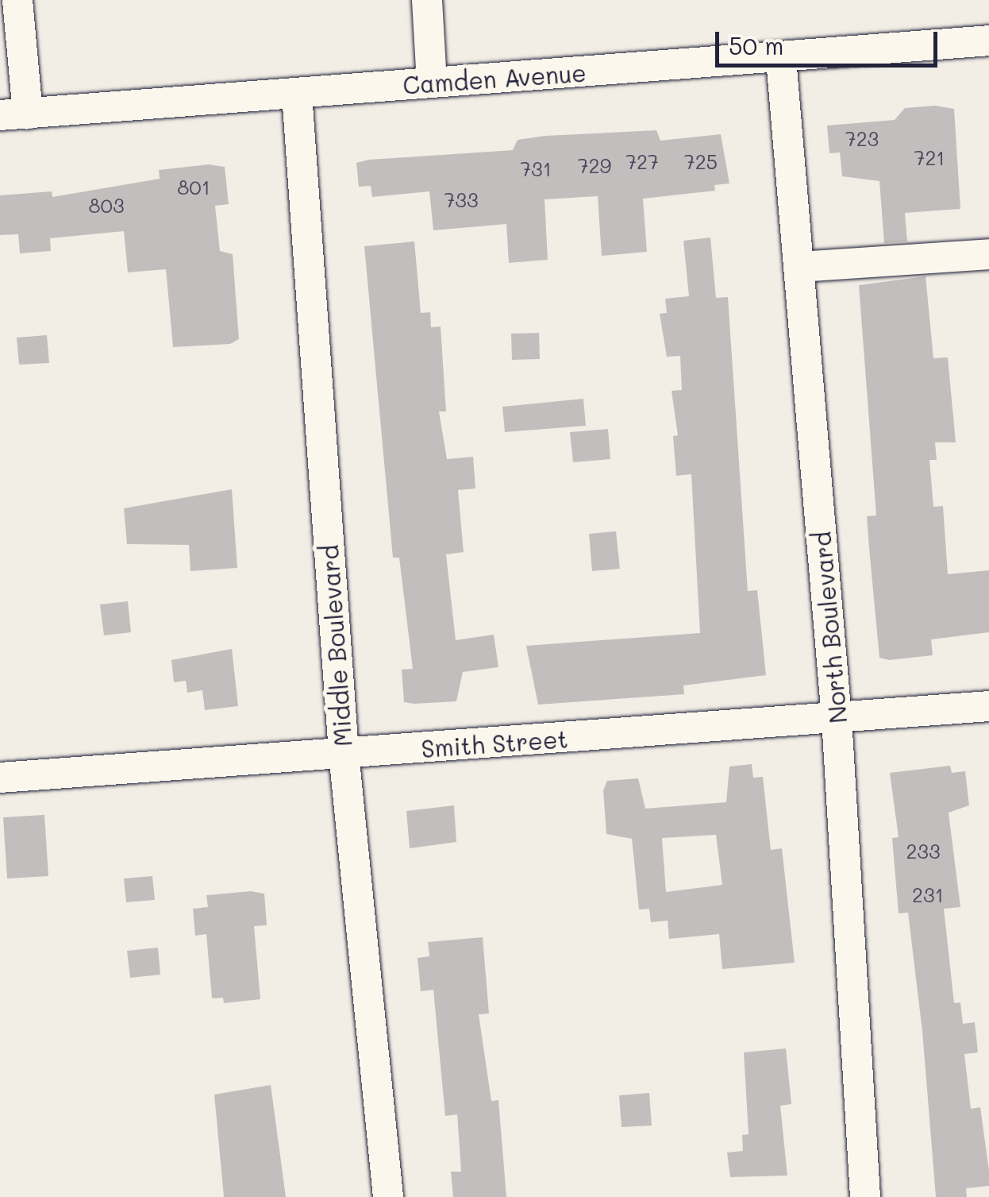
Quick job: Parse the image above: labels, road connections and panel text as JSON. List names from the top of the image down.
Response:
{
  "streets": {
    "street": [
      "Camden Avenue",
      "North Boulevard",
      "Middle Boulevard",
      "Smith Street"
    ]
  },
  "crossings": [
    ["Camden Avenue", "North Boulevard"],
    ["Camden Avenue", "Middle Boulevard"],
    ["North Boulevard", "Smith Street"],
    ["Middle Boulevard", "Smith Street"]
  ],
  "house_numbers": [
    "723",
    "721",
    "727",
    "725",
    "729",
    "731",
    "801",
    "733",
    "803",
    "233",
    "231"
  ],
  "scale_bar": "50 m"
}
